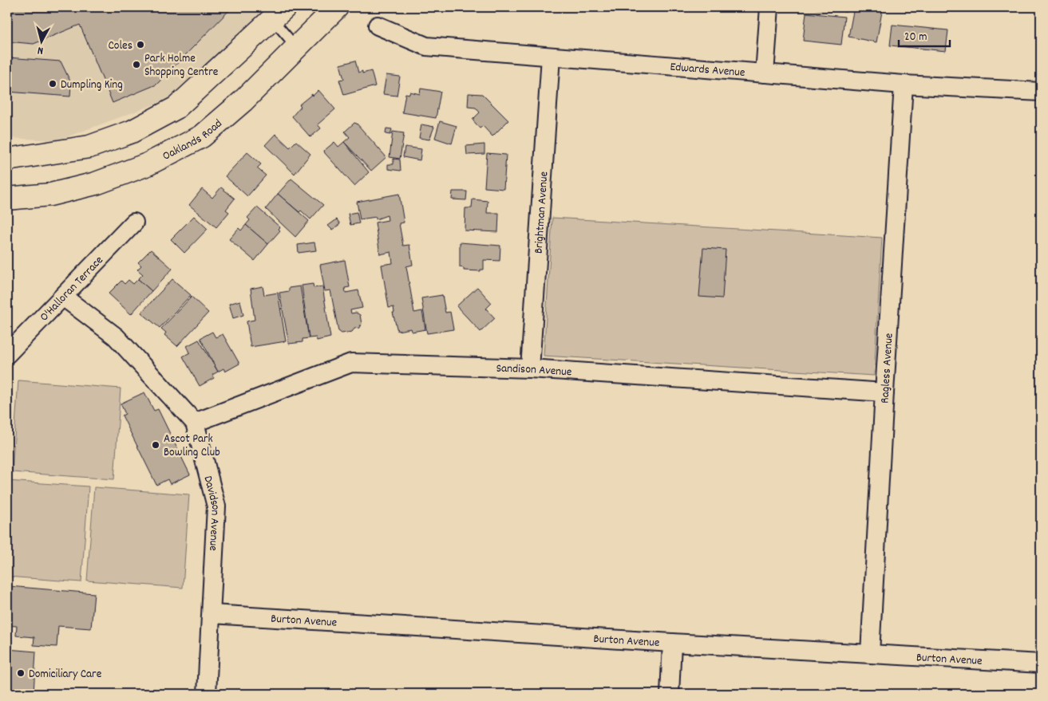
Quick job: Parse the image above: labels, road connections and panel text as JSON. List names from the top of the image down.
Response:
{
  "streets": {
    "main road": ["Oaklands Road"],
    "street": [
      "Edwards Avenue",
      "Brightman Avenue",
      "O'Halloran Terrace",
      "Ragless Avenue",
      "Sandison Avenue",
      "Davidson Avenue",
      "Burton Avenue"
    ]
  },
  "crossings": [
    ["Edwards Avenue", "Brightman Avenue"],
    ["Edwards Avenue", "Ragless Avenue"],
    ["Brightman Avenue", "Sandison Avenue"],
    ["O'Halloran Terrace", "Davidson Avenue"],
    ["Ragless Avenue", "Sandison Avenue"],
    ["Ragless Avenue", "Burton Avenue"],
    ["Sandison Avenue", "Davidson Avenue"],
    ["Davidson Avenue", "Burton Avenue"]
  ],
  "places": [
    "Coles",
    "Park Holme Shopping Centre",
    "Dumpling King",
    "Ascot Park Bowling Club",
    "Domiciliary Care"
  ],
  "scale_bar": "20 m",
  "north": "bottom"
}
